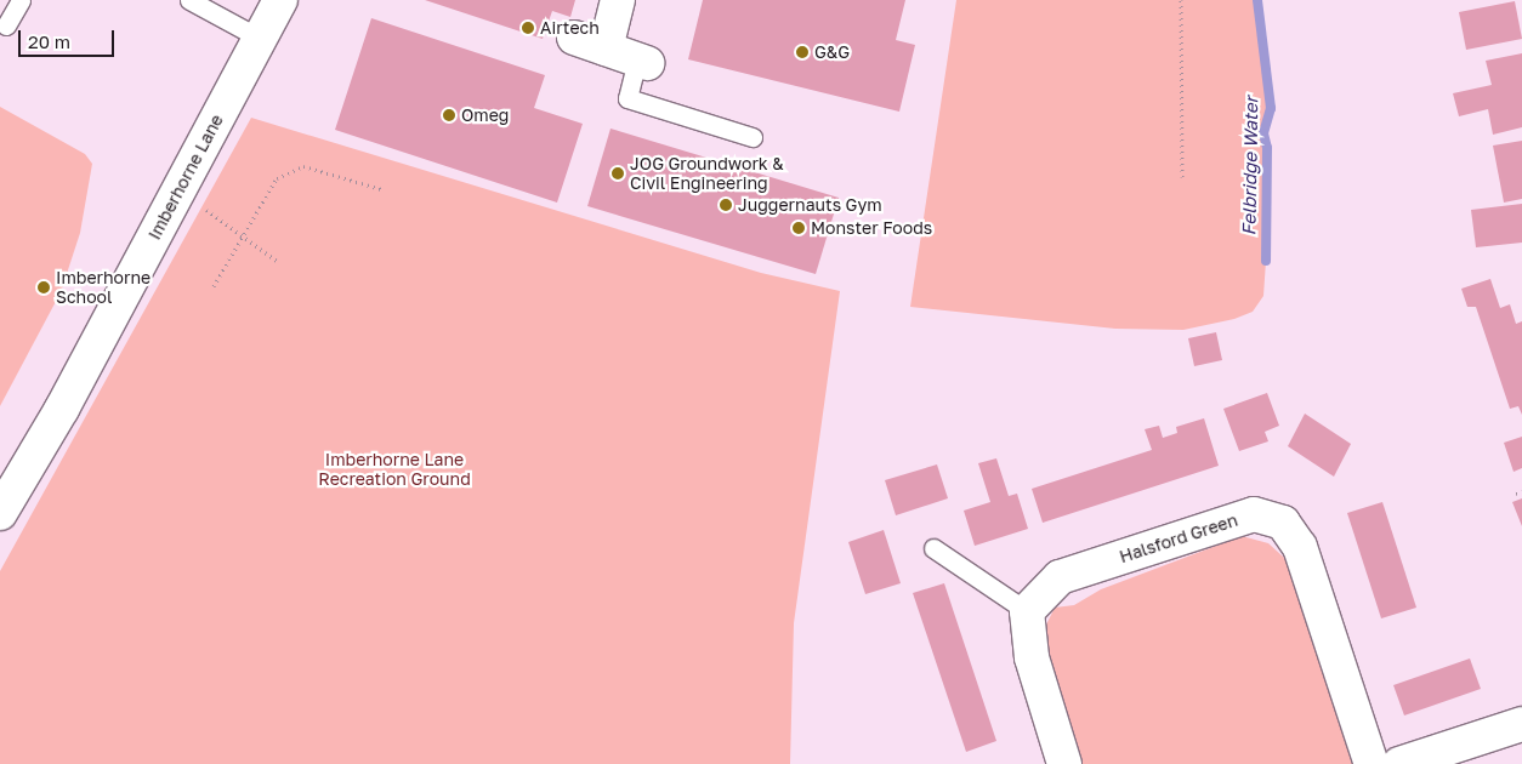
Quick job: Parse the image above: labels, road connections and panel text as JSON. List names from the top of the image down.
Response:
{
  "streets": {
    "street": ["Imberhorne Lane", "Halsford Green"]
  },
  "water": ["Felbridge Water"],
  "parks": ["Imberhorne Lane Recreation Ground"],
  "places": [
    "Airtech",
    "G&G",
    "Omeg",
    "JOG Groundwork & Civil Engineering",
    "Juggernauts Gym",
    "Monster Foods",
    "Imberhorne School"
  ],
  "scale_bar": "20 m"
}
